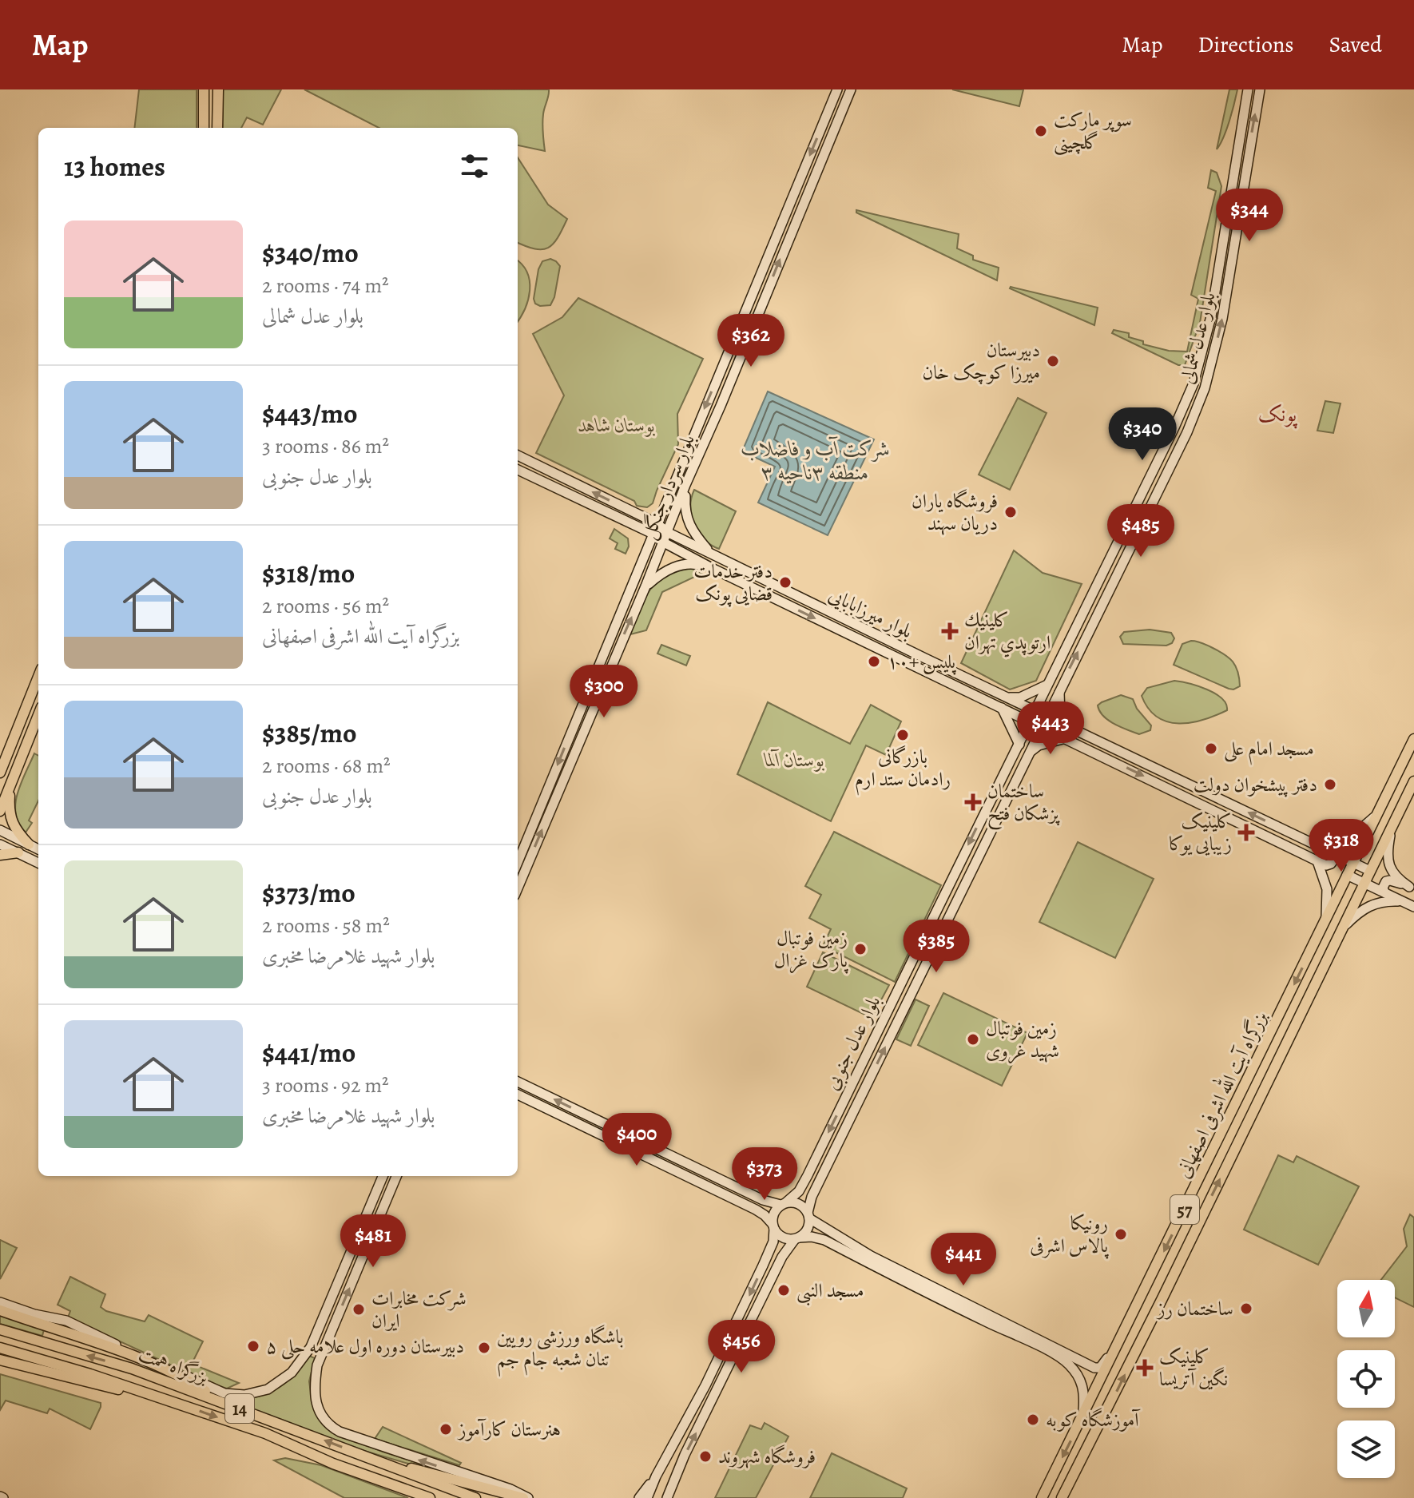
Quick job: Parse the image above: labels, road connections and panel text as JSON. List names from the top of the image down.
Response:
{
  "streets": {
    "highway": [
      "بزرگراه آیت الله اشرفی اصفهانی",
      "57",
      "بزرگراه همت",
      "14"
    ],
    "main road": [
      "بلوار عدل شمالی",
      "بلوار سردار جنگل",
      "بلوار میرزابابایی",
      "بلوار عدل جنوبی"
    ]
  },
  "crossings": [
    ["بلوار عدل شمالی", "بلوار میرزابابایی"],
    ["بلوار عدل شمالی", "بلوار عدل جنوبی"],
    ["بلوار سردار جنگل", "بلوار میرزابابایی"],
    ["بلوار میرزابابایی", "بلوار عدل جنوبی"],
    ["بلوار میرزابابایی", "بزرگراه آیت الله اشرفی اصفهانی"],
    ["بلوار میرزابابایی", "57"]
  ],
  "districts": ["پونک"],
  "water": ["شرکت آب و فاضلاب منطقه ۳ناحیه ۳"],
  "parks": ["بوستان شاهد", "بوستان آلما"],
  "places": {
    "other": [
      "سوپر مارکت گلچینی",
      "دبیرستان میرزا کوچک خان",
      "فروشگاه یاران دریان سهند",
      "دفتر خدمات قضایی پونک",
      "پلیس +۱۰",
      "بازرگانی رادمان ستد ارم",
      "مسجد امام علی",
      "دفتر پیشخوان دولت",
      "زمین فوتبال پارک غزال",
      "زمین فوتبال شهید غروی",
      "رونیکا پالاس اشرفی",
      "مسجد النبی",
      "ساختمان رز",
      "شرکت مخابرات ایران",
      "دبیرستان دوره اول علامه حلی ۵",
      "باشگاه ورزشی رویین تنان شعبه جام جم",
      "آموزشگاه کوبه",
      "هنرستان کارآموز",
      "فروشگاه شهروند"
    ],
    "health": [
      "كلينيك ارتوپدي تهران",
      "ساختمان پزشکان فتح",
      "کلینیک زیبایی یوکا",
      "کلینیک نگین آتریسا"
    ]
  },
  "north": "top",
  "page": {
    "header": "Map",
    "nav": ["Map", "Directions", "Saved"],
    "heading": "13 homes",
    "price": [
      "$344",
      "$362",
      "$340",
      "$485",
      "$300",
      "$443",
      "$318",
      "$385",
      "$400",
      "$373",
      "$481",
      "$441",
      "$456"
    ],
    "list": [
      {
        "name": "$340/mo",
        "note": "2 rooms · 74 m² · بلوار عدل شمالی"
      },
      {
        "name": "$443/mo",
        "note": "3 rooms · 86 m² · بلوار عدل جنوبی"
      },
      {
        "name": "$318/mo",
        "note": "2 rooms · 56 m² · بزرگراه آیت الله اشرفی اصفهانی"
      },
      {
        "name": "$385/mo",
        "note": "2 rooms · 68 m² · بلوار عدل جنوبی"
      },
      {
        "name": "$373/mo",
        "note": "2 rooms · 58 m² · بلوار شهید غلامرضا مخبری"
      },
      {
        "name": "$441/mo",
        "note": "3 rooms · 92 m² · بلوار شهید غلامرضا مخبری"
      }
    ]
  }
}
